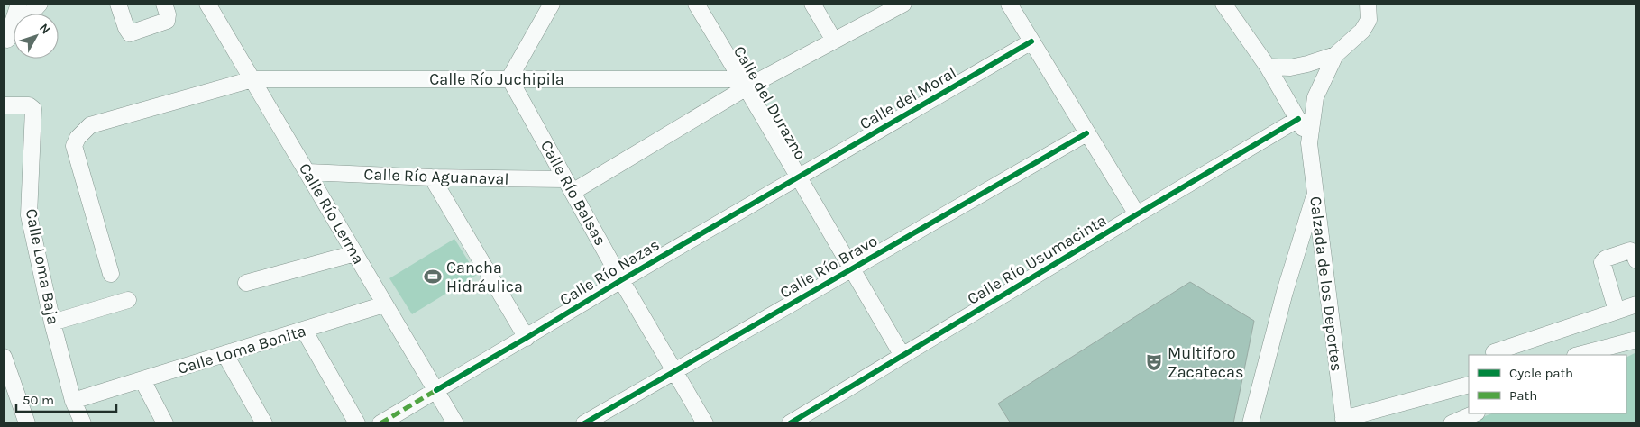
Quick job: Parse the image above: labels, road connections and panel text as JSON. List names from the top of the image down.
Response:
{
  "streets": {
    "street": [
      "Calle Río Juchipila",
      "Calle del Moral",
      "Calle del Durazno",
      "Calle Río Aguanaval",
      "Calle Río Balsas",
      "Calle Río Lerma",
      "Calle Río Usumacinta",
      "Calle Loma Baja",
      "Calle Río Bravo",
      "Calle Río Nazas",
      "Calzada de los Deportes",
      "Calle Loma Bonita"
    ]
  },
  "crossings": [
    ["Calle Río Juchipila", "Calle del Durazno"],
    ["Calle Río Juchipila", "Calle Río Balsas"],
    ["Calle Río Juchipila", "Calle Río Lerma"],
    ["Calle del Moral", "Calle del Durazno"],
    ["Calle del Moral", "Calle Río Nazas"],
    ["Calle del Durazno", "Calle Río Usumacinta"],
    ["Calle del Durazno", "Calle Río Bravo"],
    ["Calle del Durazno", "Calle Río Nazas"],
    ["Calle Río Aguanaval", "Calle Río Balsas"],
    ["Calle Río Aguanaval", "Calle Río Lerma"],
    ["Calle Río Balsas", "Calle Río Bravo"],
    ["Calle Río Balsas", "Calle Río Nazas"],
    ["Calle Río Lerma", "Calle Río Nazas"],
    ["Calle Río Lerma", "Calle Loma Bonita"],
    ["Calle Loma Baja", "Calle Loma Bonita"]
  ],
  "places": {
    "sports": ["Cancha Hidráulica"],
    "theatre": ["Multiforo Zacatecas"]
  },
  "legend": ["Cycle path", "Path"],
  "scale_bar": "50 m",
  "north": "top right"
}
